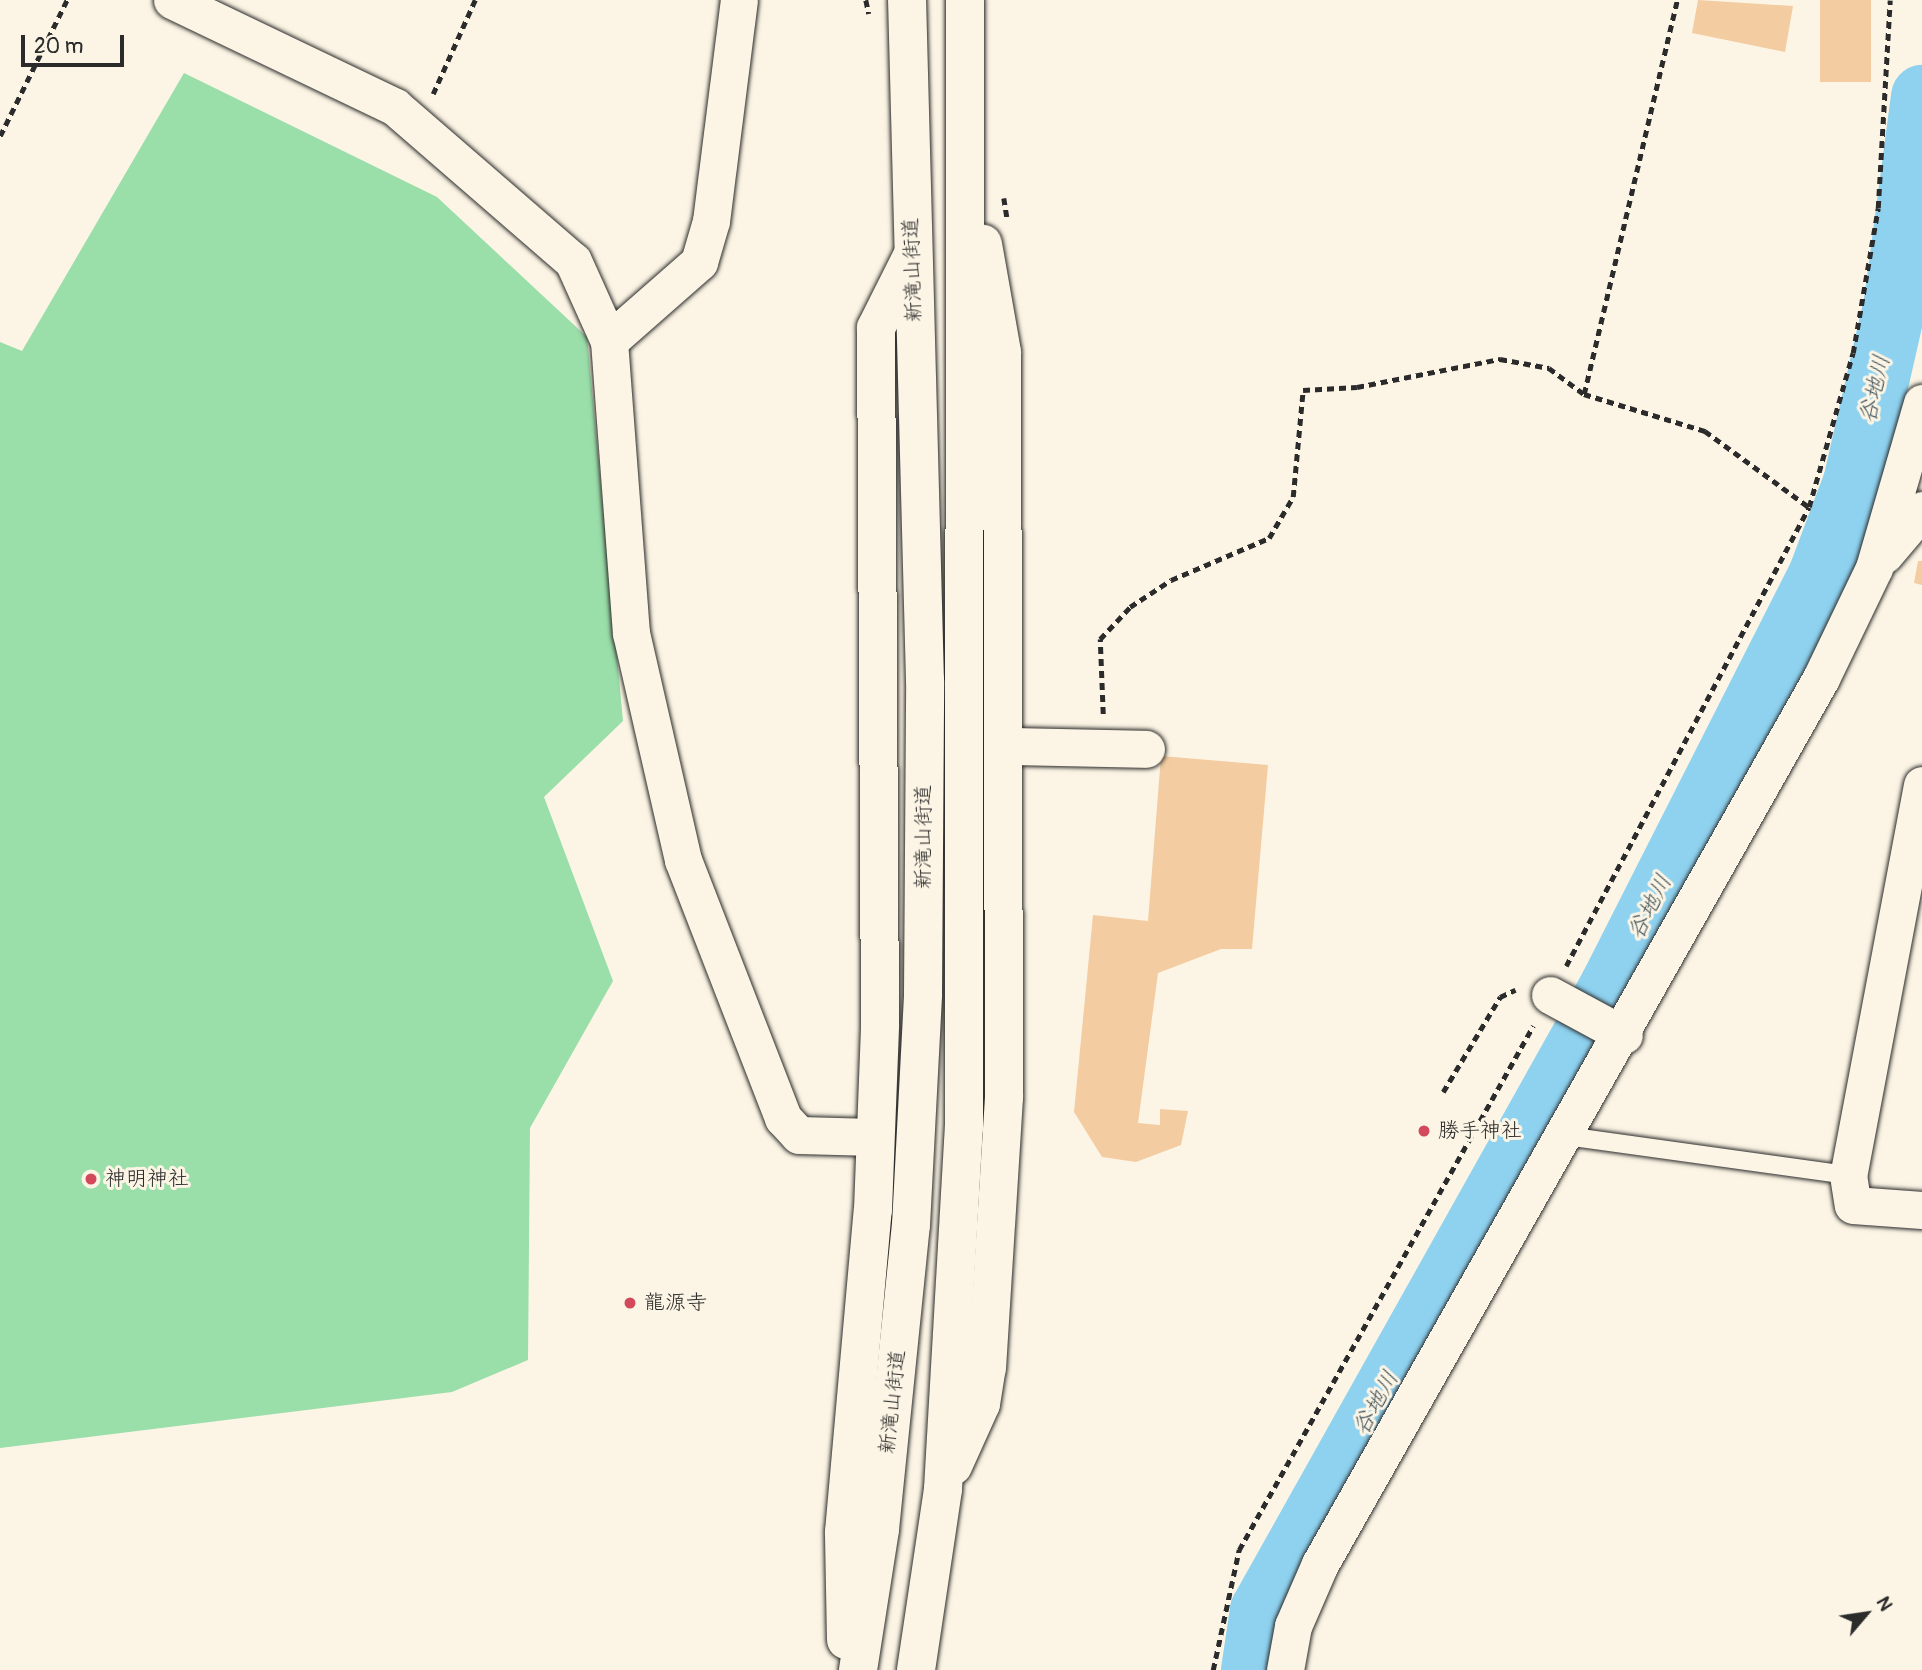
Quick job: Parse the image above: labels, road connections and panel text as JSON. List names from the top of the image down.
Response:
{
  "streets": {
    "main road": ["新滝山街道"]
  },
  "water": ["谷地川"],
  "places": ["勝手神社", "神明神社", "龍源寺"],
  "scale_bar": "20 m",
  "north": "top right"
}
